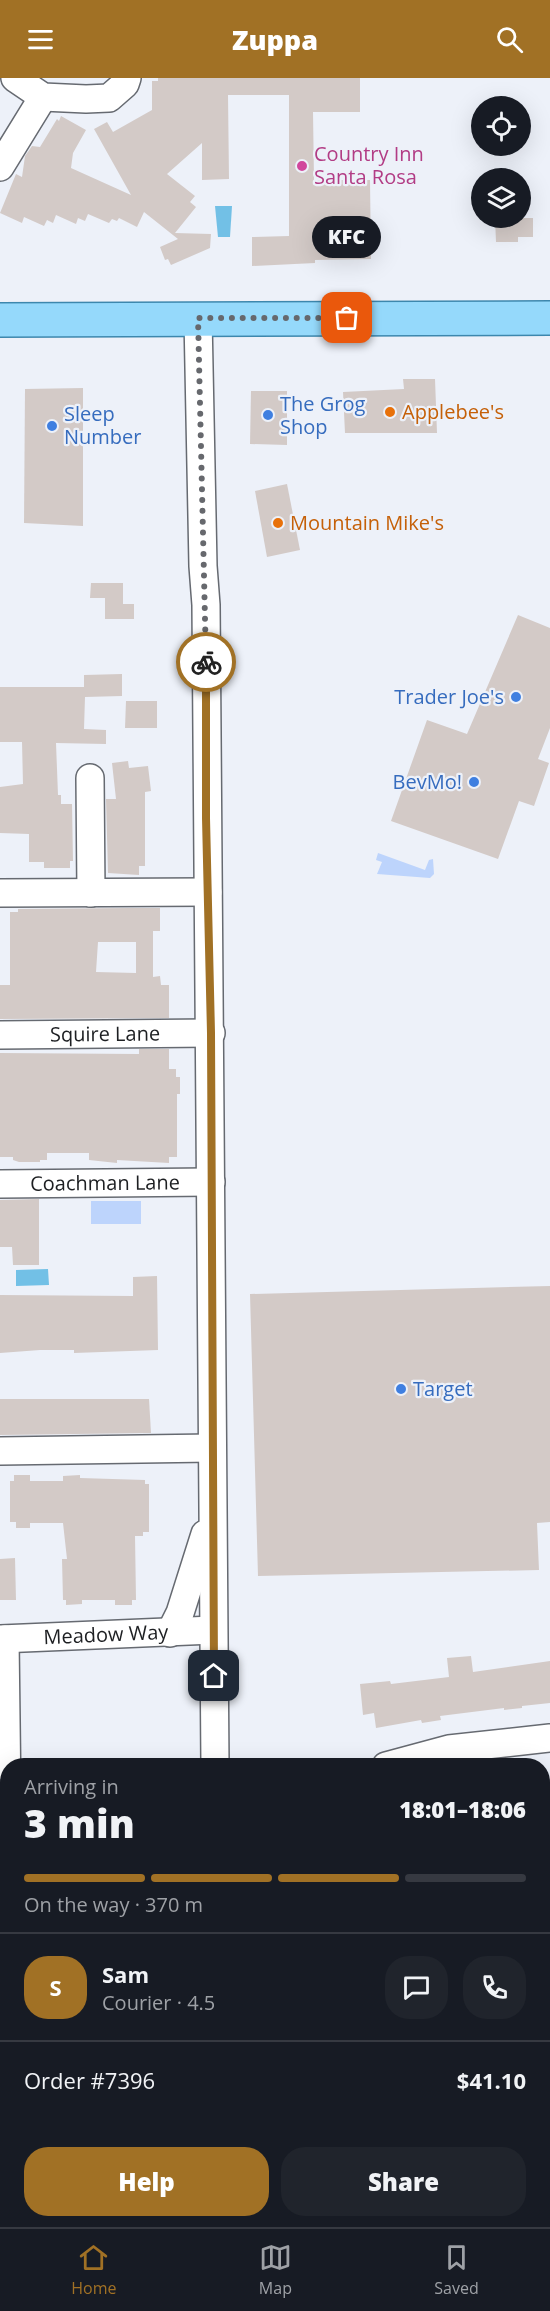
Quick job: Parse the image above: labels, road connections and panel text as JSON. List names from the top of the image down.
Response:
{
  "streets": {
    "street": ["Squire Lane", "Coachman Lane", "Meadow Way"]
  },
  "places": [
    "Country Inn Santa Rosa",
    "KFC",
    "Applebee's",
    "The Grog Shop",
    "Sleep Number",
    "Mountain Mike's",
    "Trader Joe's",
    "BevMo!",
    "Target"
  ],
  "page": {
    "header": "Zuppa",
    "bubble": "KFC",
    "heading": ["3 min", "Arriving in", "18:01–18:06"],
    "panel": [
      "Sam",
      "Courier · 4.5",
      "Order #7396",
      "$41.10"
    ],
    "bar": "On the way · 370 m",
    "round": "S",
    "buttons": ["Help", "Share"],
    "tabs": ["Home", "Map", "Saved"]
  }
}
